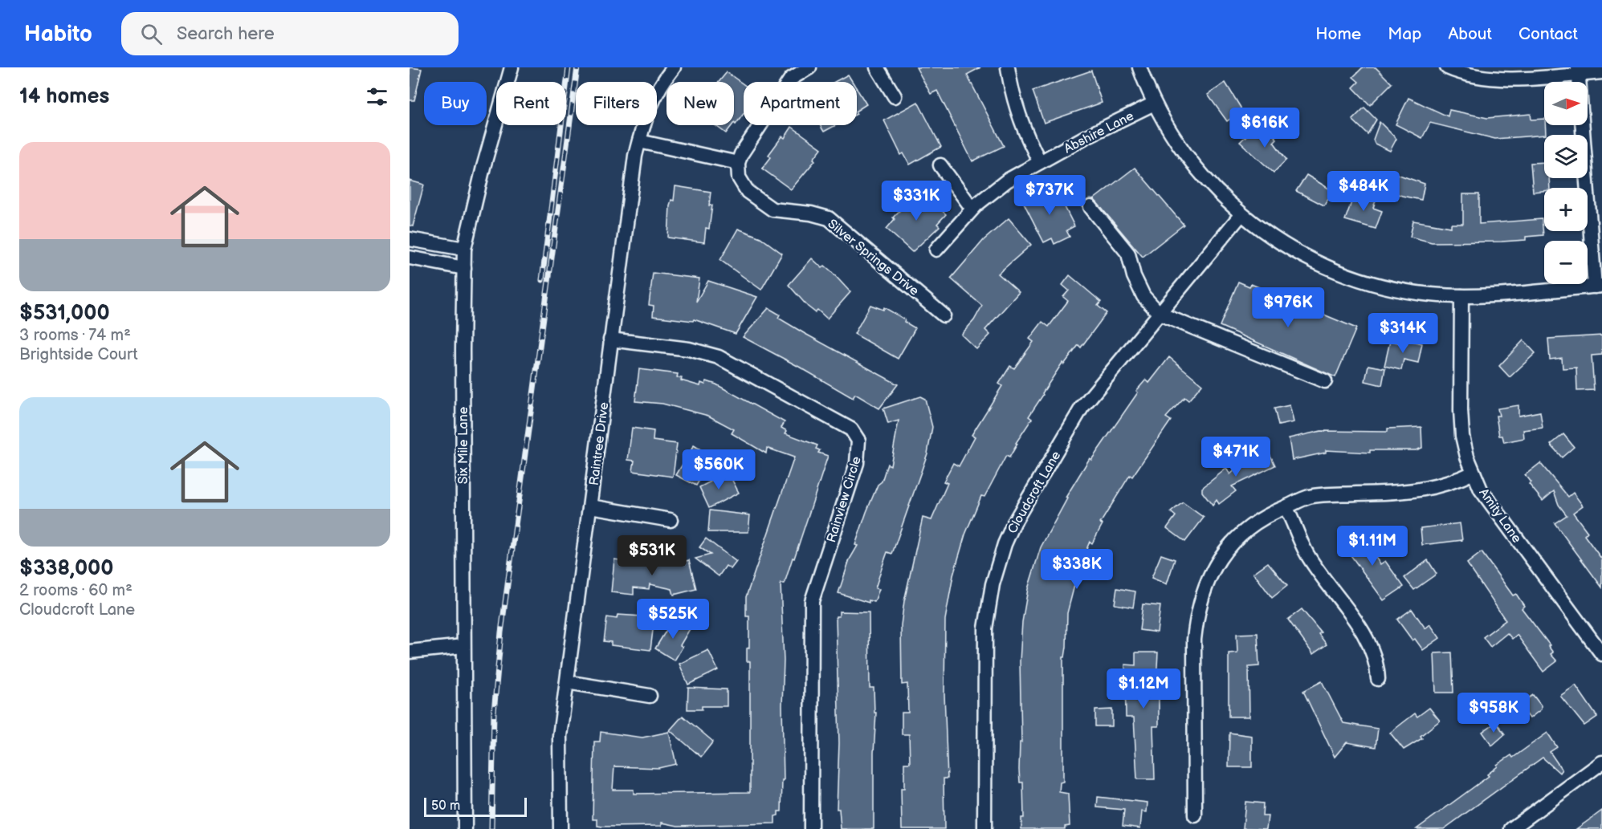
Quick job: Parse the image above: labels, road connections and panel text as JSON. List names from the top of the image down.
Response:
{
  "streets": {
    "street": [
      "Abshire Lane",
      "Silver Springs Drive",
      "Raintree Drive",
      "Six Mile Lane",
      "Cloudcroft Lane",
      "Rainview Circle",
      "Amity Lane"
    ]
  },
  "crossings": [
    ["Raintree Drive", "Rainview Circle"]
  ],
  "scale_bar": "50 m",
  "north": "right",
  "page": {
    "header": "Habito",
    "search": "Search here",
    "nav": [
      "Home",
      "Map",
      "About",
      "Contact"
    ],
    "heading": "14 homes",
    "map_buttons": ["+", "−"],
    "chip": [
      "Buy",
      "Rent",
      "Filters",
      "New",
      "Apartment"
    ],
    "price": [
      "$616K",
      "$484K",
      "$737K",
      "$331K",
      "$976K",
      "$314K",
      "$471K",
      "$560K",
      "$1.11M",
      "$531K",
      "$338K",
      "$525K",
      "$1.12M",
      "$958K"
    ],
    "list": [
      {
        "name": "$531,000",
        "note": "3 rooms · 74 m² · Brightside Court"
      },
      {
        "name": "$338,000",
        "note": "2 rooms · 60 m² · Cloudcroft Lane"
      }
    ],
    "scale": "50 m"
  }
}
